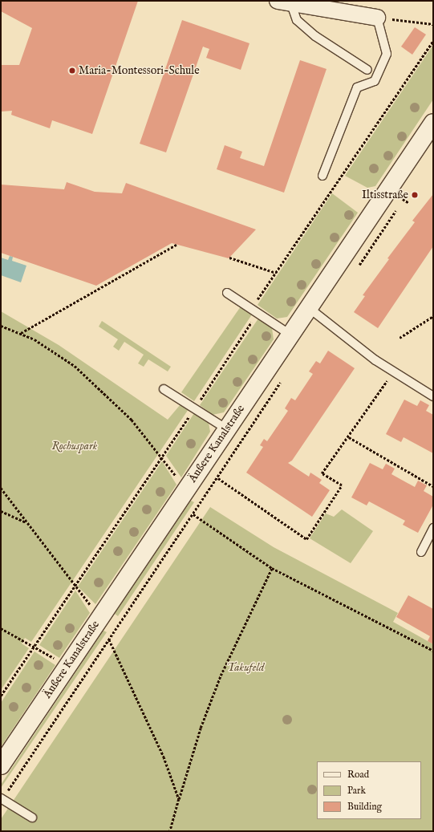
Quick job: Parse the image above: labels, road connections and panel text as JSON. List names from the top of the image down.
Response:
{
  "streets": {
    "main road": ["Äußere Kanalstraße"]
  },
  "parks": ["Rochuspark", "Takufeld"],
  "places": ["Maria-Montessori-Schule", "Iltisstraße"],
  "legend": ["Road", "Park", "Building"]
}
